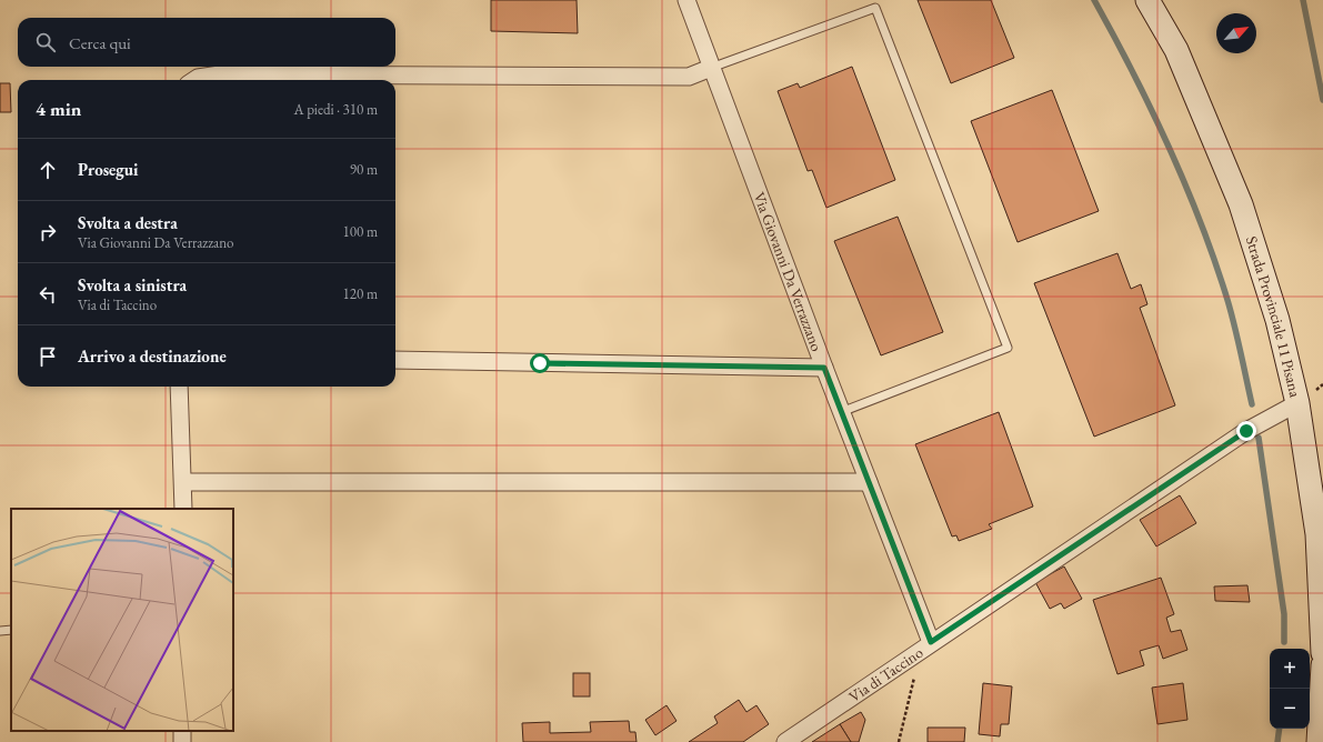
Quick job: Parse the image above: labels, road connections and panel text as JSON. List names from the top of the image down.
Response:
{
  "streets": {
    "main road": ["Strada Provinciale 11 Pisana"],
    "street": ["Via Giovanni Da Verrazzano", "Via di Taccino"]
  },
  "crossings": [
    ["Via Giovanni Da Verrazzano", "Via di Taccino"],
    ["Strada Provinciale 11 Pisana", "Via di Taccino"]
  ],
  "north": "top right",
  "page": {
    "search": "Cerca qui",
    "heading": ["4 min", "A piedi · 310 m"],
    "list": [
      ["Prosegui", "90 m"],
      ["Svolta a destra", "Via Giovanni Da Verrazzano", "100 m"],
      ["Svolta a sinistra", "Via di Taccino", "120 m"],
      "Arrivo a destinazione"
    ],
    "map_buttons": ["+", "−"]
  }
}
